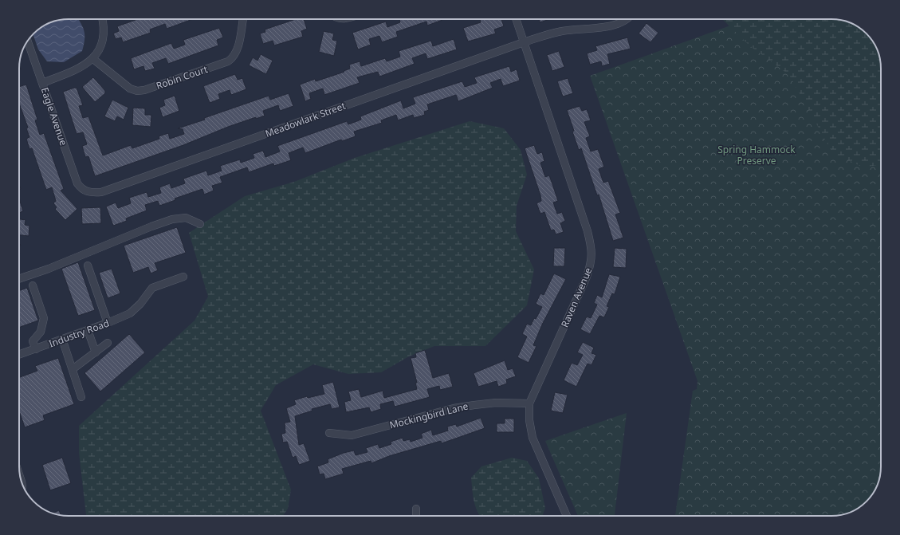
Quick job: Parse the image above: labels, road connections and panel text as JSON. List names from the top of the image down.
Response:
{
  "streets": {
    "street": [
      "Robin Court",
      "Eagle Avenue",
      "Meadowlark Street",
      "Raven Avenue",
      "Industry Road",
      "Mockingbird Lane"
    ]
  },
  "crossings": [
    ["Eagle Avenue", "Meadowlark Street"],
    ["Meadowlark Street", "Raven Avenue"],
    ["Raven Avenue", "Mockingbird Lane"]
  ],
  "parks": ["Spring Hammock Preserve"]
}
